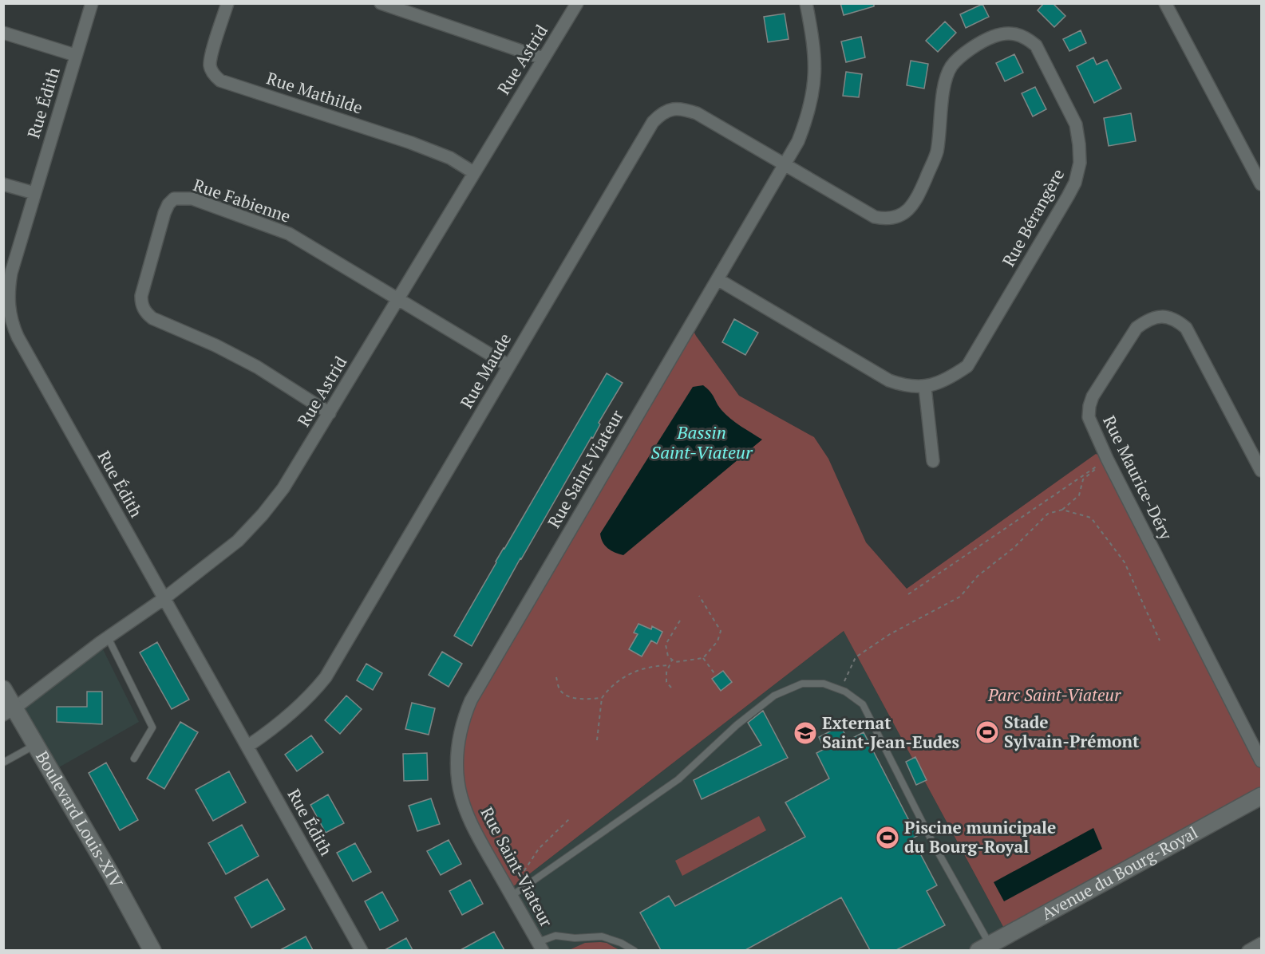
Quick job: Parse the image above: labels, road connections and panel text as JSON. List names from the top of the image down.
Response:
{
  "streets": {
    "main road": ["Boulevard Louis-XIV", "Avenue du Bourg-Royal"],
    "street": [
      "Rue Astrid",
      "Rue Mathilde",
      "Rue Édith",
      "Rue Fabienne",
      "Rue Bérangère",
      "Rue Maude",
      "Rue Saint-Viateur",
      "Rue Maurice-Déry"
    ]
  },
  "crossings": [
    ["Rue Astrid", "Rue Mathilde"],
    ["Rue Astrid", "Rue Édith"],
    ["Rue Astrid", "Rue Fabienne"],
    ["Rue Astrid", "Boulevard Louis-XIV"],
    ["Rue Édith", "Rue Maude"],
    ["Rue Fabienne", "Rue Maude"],
    ["Rue Bérangère", "Rue Maude"],
    ["Rue Bérangère", "Rue Saint-Viateur"],
    ["Rue Maude", "Rue Saint-Viateur"]
  ],
  "water": ["Bassin Saint-Viateur"],
  "parks": ["Parc Saint-Viateur"],
  "places": {
    "sports": ["Stade Sylvain-Prémont", "Piscine municipale du Bourg-Royal"],
    "school or university": ["Externat Saint-Jean-Eudes"]
  }
}
